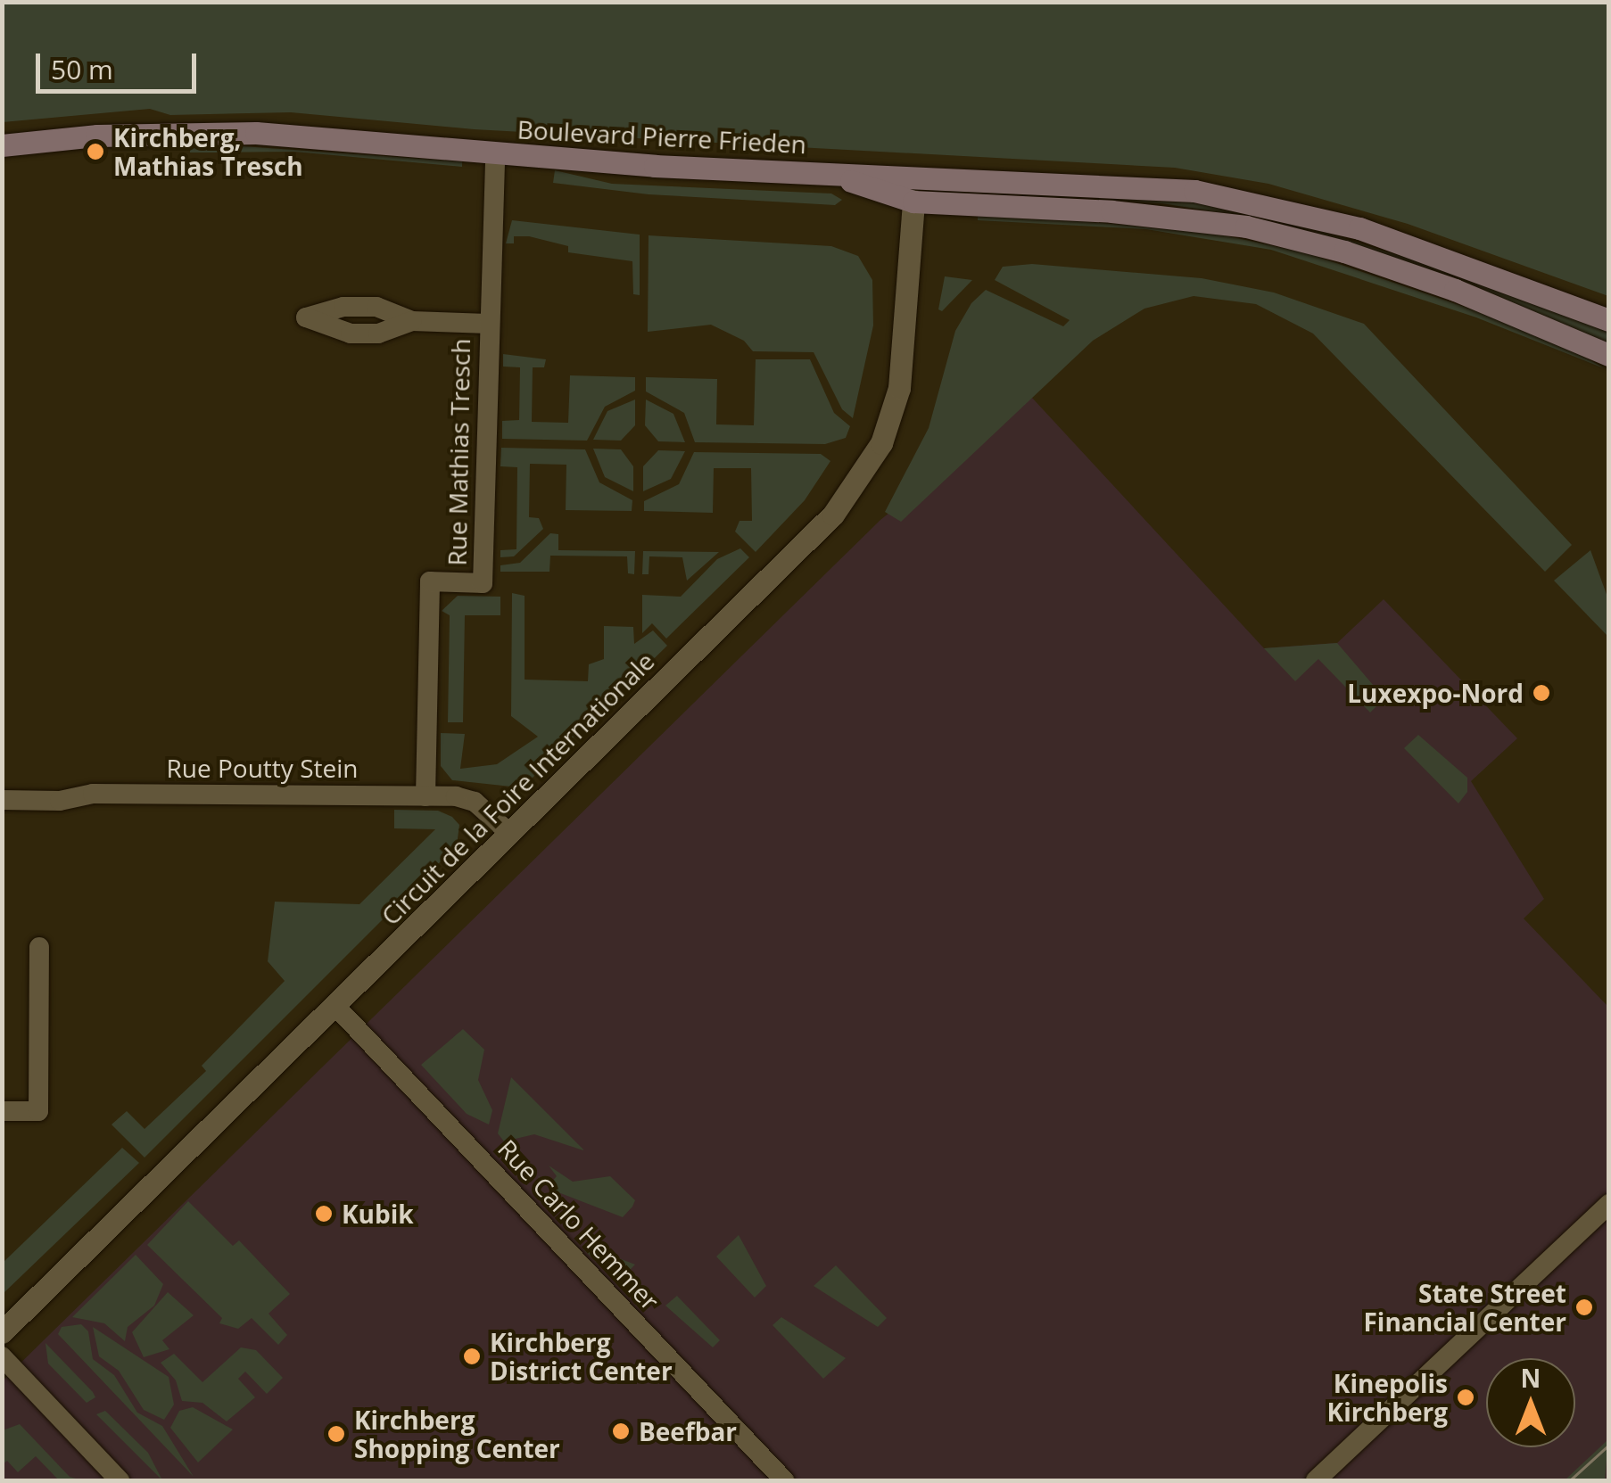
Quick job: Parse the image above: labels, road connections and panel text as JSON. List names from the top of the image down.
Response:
{
  "streets": {
    "main road": ["Boulevard Pierre Frieden"],
    "street": [
      "Rue Mathias Tresch",
      "Rue Poutty Stein",
      "Circuit de la Foire Internationale",
      "Rue Carlo Hemmer"
    ]
  },
  "crossings": [
    ["Boulevard Pierre Frieden", "Rue Mathias Tresch"],
    ["Boulevard Pierre Frieden", "Circuit de la Foire Internationale"],
    ["Rue Mathias Tresch", "Rue Poutty Stein"],
    ["Rue Poutty Stein", "Circuit de la Foire Internationale"],
    ["Circuit de la Foire Internationale", "Rue Carlo Hemmer"]
  ],
  "places": [
    "Kirchberg, Mathias Tresch",
    "Luxexpo-Nord",
    "Kubik",
    "State Street Financial Center",
    "Kirchberg District Center",
    "Kinepolis Kirchberg",
    "Beefbar",
    "Kirchberg Shopping Center"
  ],
  "scale_bar": "50 m",
  "north": "top"
}
